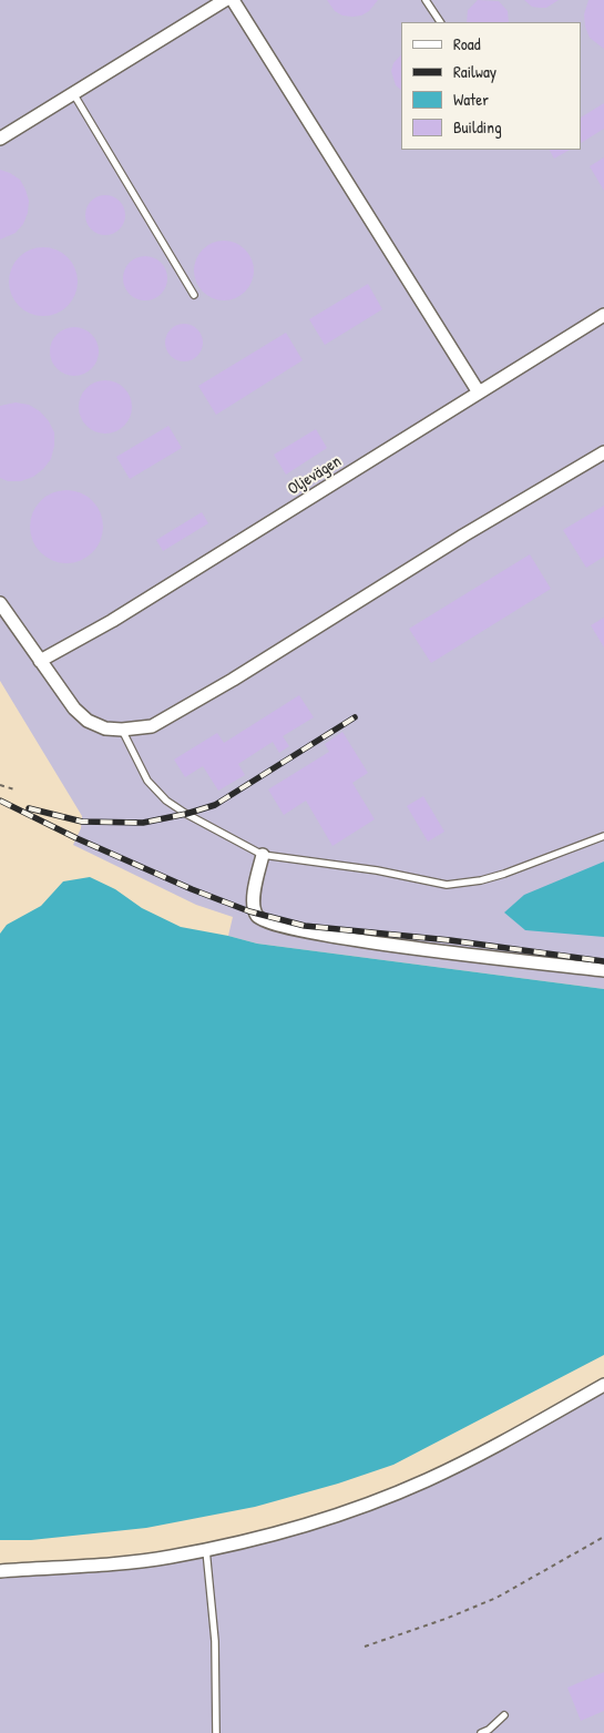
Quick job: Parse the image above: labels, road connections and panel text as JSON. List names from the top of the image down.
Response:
{
  "streets": {
    "street": ["Oljevägen"]
  },
  "legend": [
    "Road",
    "Railway",
    "Water",
    "Building"
  ]
}
